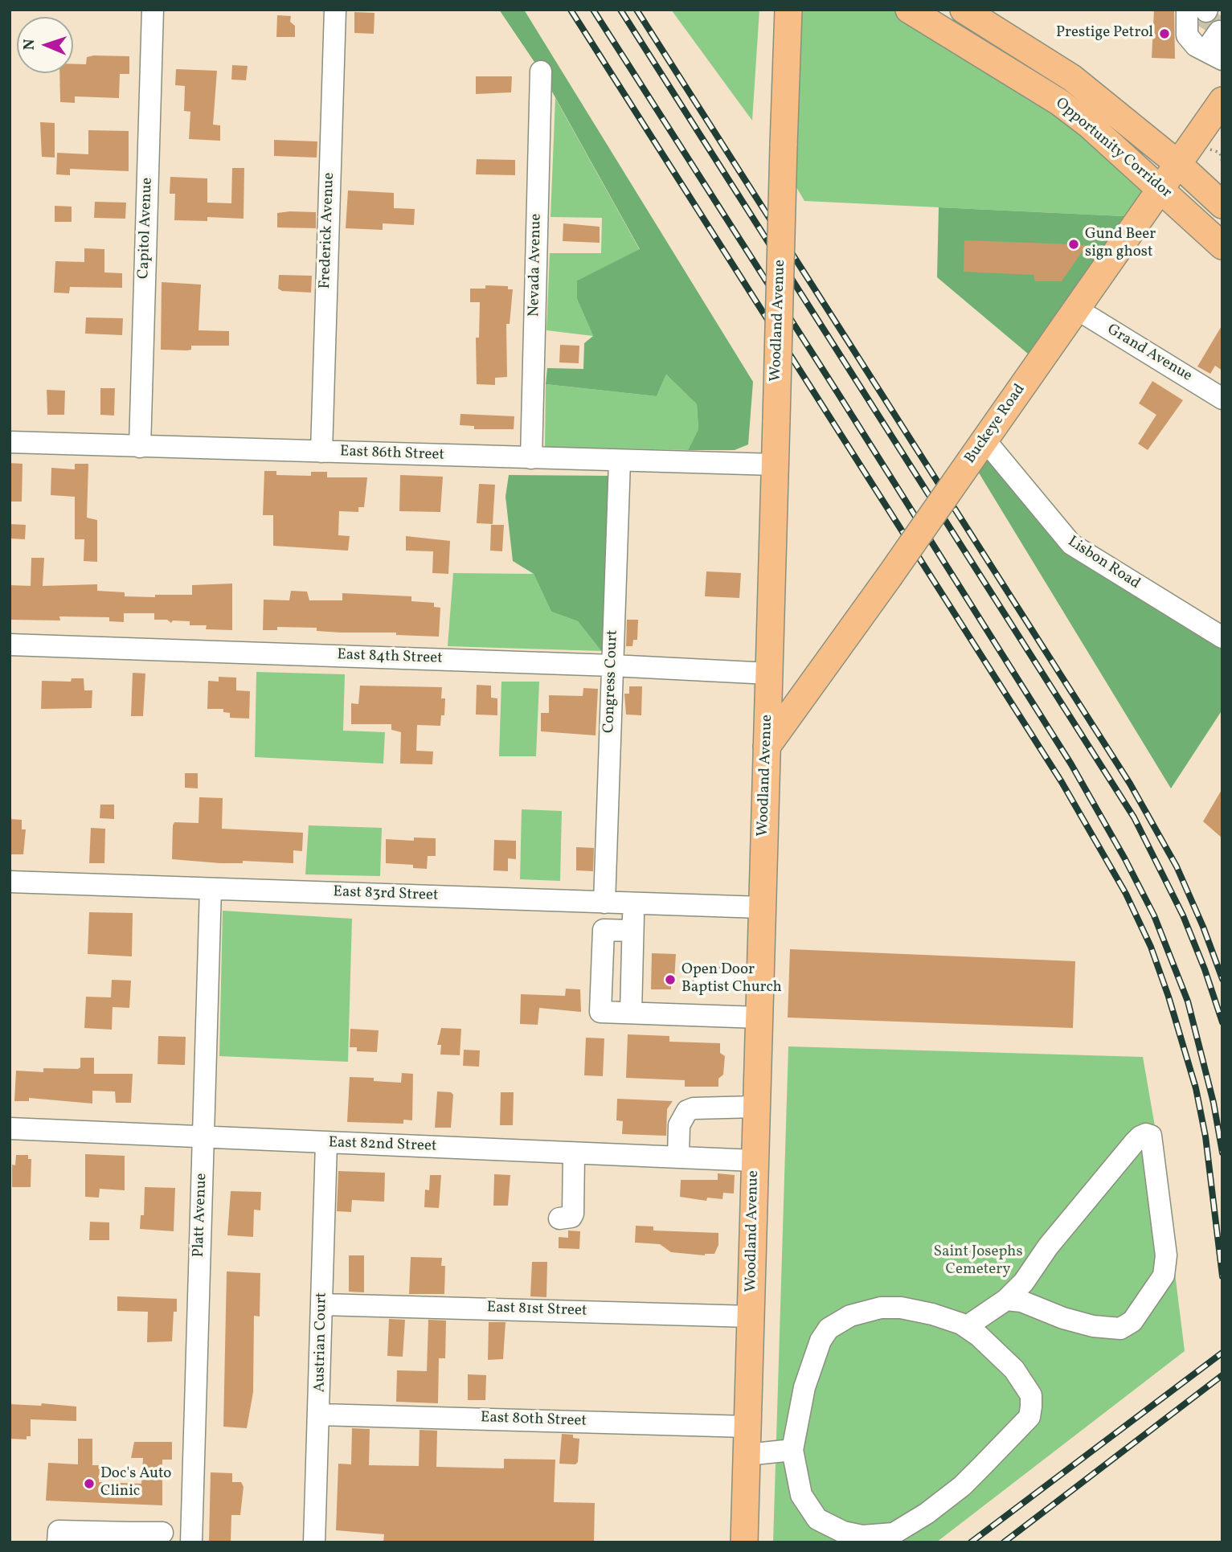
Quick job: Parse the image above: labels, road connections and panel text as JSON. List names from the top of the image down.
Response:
{
  "streets": {
    "main road": ["Opportunity Corridor", "Woodland Avenue", "Buckeye Road"],
    "street": [
      "Capitol Avenue",
      "Frederick Avenue",
      "Nevada Avenue",
      "Grand Avenue",
      "East 86th Street",
      "Lisbon Road",
      "East 84th Street",
      "Congress Court",
      "East 83rd Street",
      "East 82nd Street",
      "Platt Avenue",
      "East 81st Street",
      "Austrian Court",
      "East 80th Street"
    ]
  },
  "crossings": [
    ["Opportunity Corridor", "Buckeye Road"],
    ["Capitol Avenue", "East 86th Street"],
    ["Frederick Avenue", "East 86th Street"],
    ["Nevada Avenue", "East 86th Street"],
    ["Woodland Avenue", "Buckeye Road"],
    ["Woodland Avenue", "East 86th Street"],
    ["Woodland Avenue", "East 84th Street"],
    ["Woodland Avenue", "East 83rd Street"],
    ["Woodland Avenue", "East 82nd Street"],
    ["Woodland Avenue", "East 81st Street"],
    ["Woodland Avenue", "East 80th Street"],
    ["Grand Avenue", "Buckeye Road"],
    ["Buckeye Road", "Lisbon Road"],
    ["East 86th Street", "Congress Court"],
    ["East 84th Street", "Congress Court"],
    ["Congress Court", "East 83rd Street"],
    ["East 83rd Street", "Platt Avenue"],
    ["East 82nd Street", "Platt Avenue"],
    ["East 82nd Street", "Austrian Court"],
    ["East 81st Street", "Austrian Court"],
    ["Austrian Court", "East 80th Street"]
  ],
  "parks": ["Saint Josephs Cemetery"],
  "places": [
    "Prestige Petrol",
    "Gund Beer sign ghost",
    "Open Door Baptist Church",
    "Doc's Auto Clinic"
  ],
  "north": "left"
}
